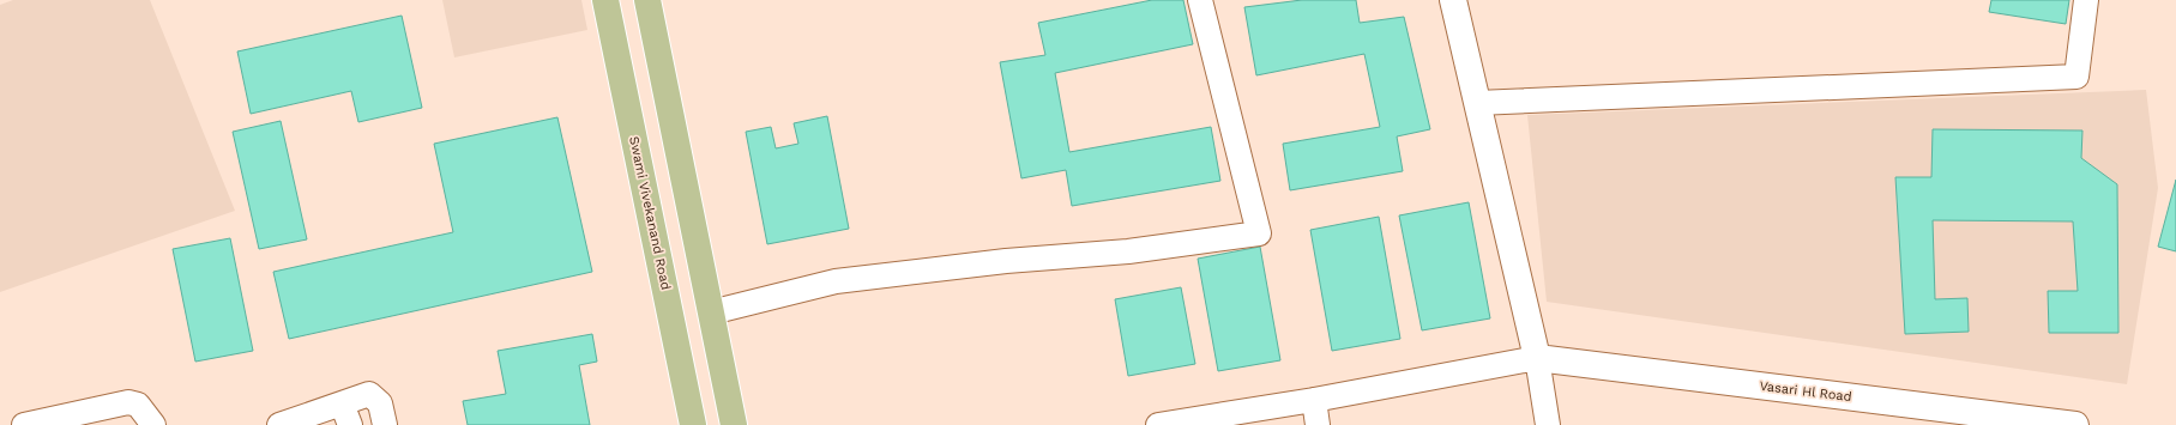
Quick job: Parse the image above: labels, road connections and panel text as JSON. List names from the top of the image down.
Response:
{
  "streets": {
    "main road": ["Swami Vivekanand Road"],
    "street": ["Vasari Hl Road"]
  }
}
